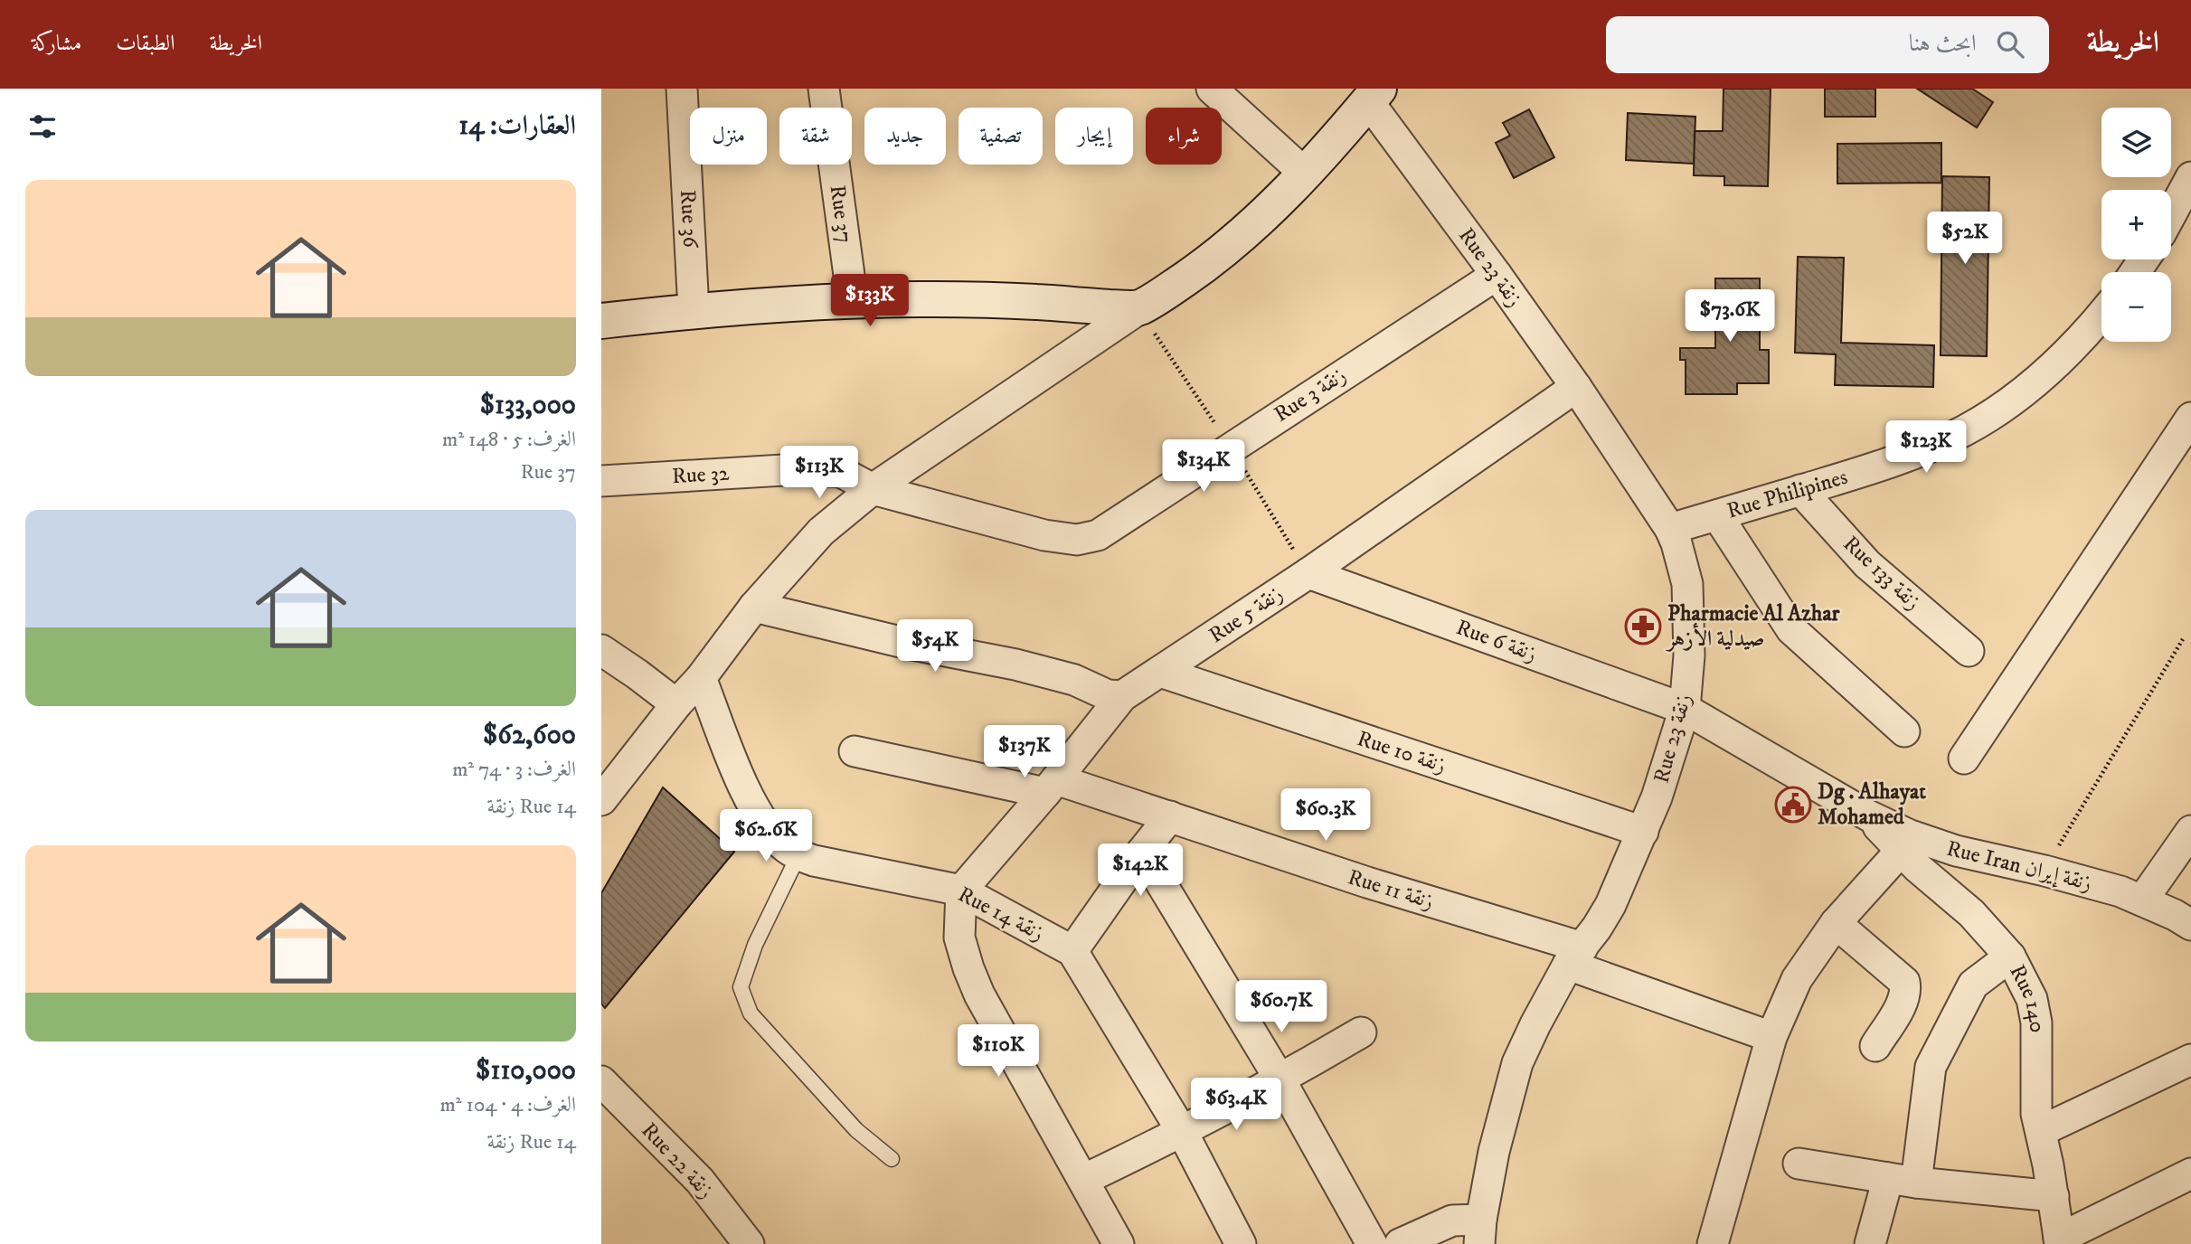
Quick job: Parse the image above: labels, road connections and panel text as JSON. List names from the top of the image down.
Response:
{
  "streets": {
    "street": [
      "Rue 37",
      "Rue 36",
      "Rue 23 زنقة",
      "Rue 3 زنقة",
      "Rue 32",
      "Rue Philipines",
      "Rue 133 زنقة",
      "Rue 5 زنقة",
      "Rue 6 زنقة",
      "Rue 10 زنقة",
      "Rue Iran زنقة إيران",
      "Rue 11 زنقة",
      "Rue 14 زنقة",
      "Rue 140",
      "Rue 22 زنقة"
    ]
  },
  "crossings": [
    ["Rue 23 زنقة", "Rue 3 زنقة"],
    ["Rue 23 زنقة", "Rue Philipines"],
    ["Rue 23 زنقة", "Rue 5 زنقة"],
    ["Rue 23 زنقة", "Rue 6 زنقة"],
    ["Rue 23 زنقة", "Rue 10 زنقة"],
    ["Rue 23 زنقة", "Rue Iran زنقة إيران"],
    ["Rue 23 زنقة", "Rue 11 زنقة"],
    ["Rue 3 زنقة", "Rue 32"],
    ["Rue Philipines", "Rue 133 زنقة"],
    ["Rue 5 زنقة", "Rue 6 زنقة"],
    ["Rue 5 زنقة", "Rue 10 زنقة"],
    ["Rue 5 زنقة", "Rue 11 زنقة"],
    ["Rue 5 زنقة", "Rue 14 زنقة"],
    ["Rue 6 زنقة", "Rue Iran زنقة إيران"],
    ["Rue Iran زنقة إيران", "Rue 140"]
  ],
  "places": {
    "pharmacy": ["Pharmacie Al Azhar صيدلية الأزهر"],
    "public building": ["Dg . Alhayat Mohamed"]
  },
  "page": {
    "header": "الخريطة",
    "search": "ابحث هنا",
    "nav": ["الخريطة", "الطبقات", "مشاركة"],
    "heading": "العقارات: 14",
    "map_buttons": ["+", "−"],
    "chip": [
      "شراء",
      "إيجار",
      "تصفية",
      "جديد",
      "شقة",
      "منزل"
    ],
    "list": [
      {
        "name": "$133,000",
        "note": "الغرف: 5 · 148 m² · Rue 37"
      },
      {
        "name": "$62,600",
        "note": "الغرف: 3 · 74 m² · Rue 14 زنقة"
      },
      {
        "name": "$110,000",
        "note": "الغرف: 4 · 104 m² · Rue 14 زنقة"
      }
    ],
    "price": [
      "$52K",
      "$133K",
      "$73.6K",
      "$123K",
      "$134K",
      "$113K",
      "$54K",
      "$137K",
      "$60.3K",
      "$62.6K",
      "$142K",
      "$60.7K",
      "$110K",
      "$63.4K"
    ]
  }
}
